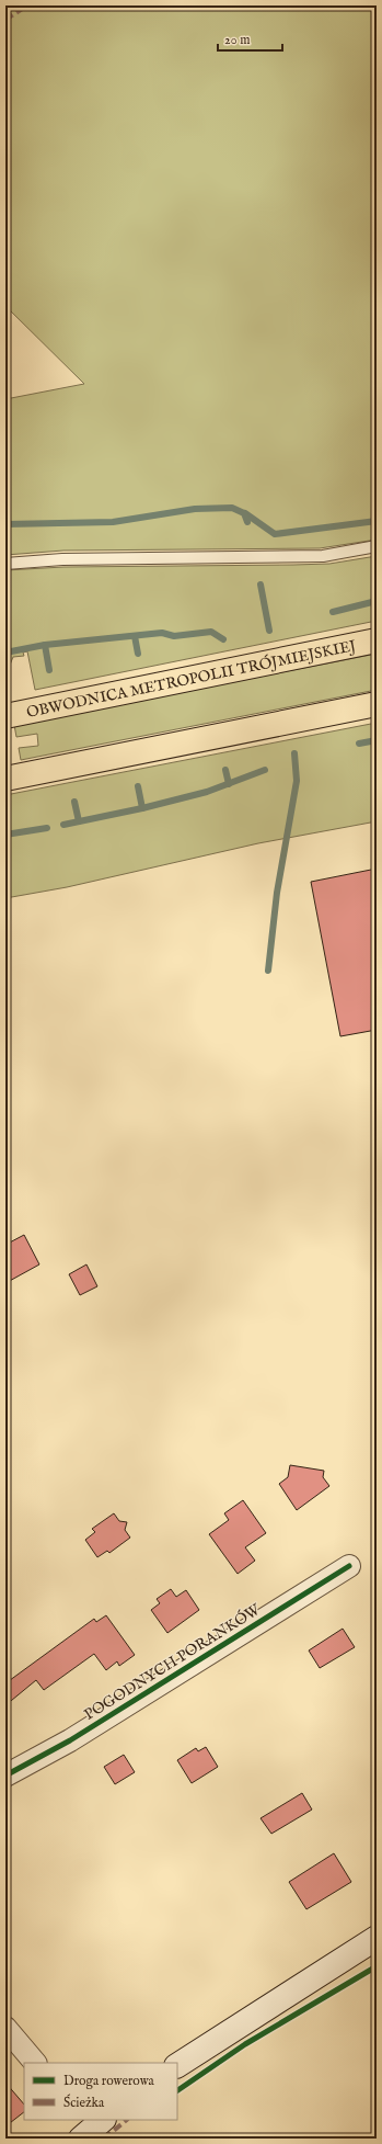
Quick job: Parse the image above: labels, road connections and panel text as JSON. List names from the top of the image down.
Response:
{
  "streets": {
    "highway": ["OBWODNICA METROPOLII TRÓJMIEJSKIEJ"],
    "street": ["POGODNYCH PORANKÓW"]
  },
  "legend": ["Droga rowerowa", "Ścieżka"],
  "scale_bar": "20 m"
}
